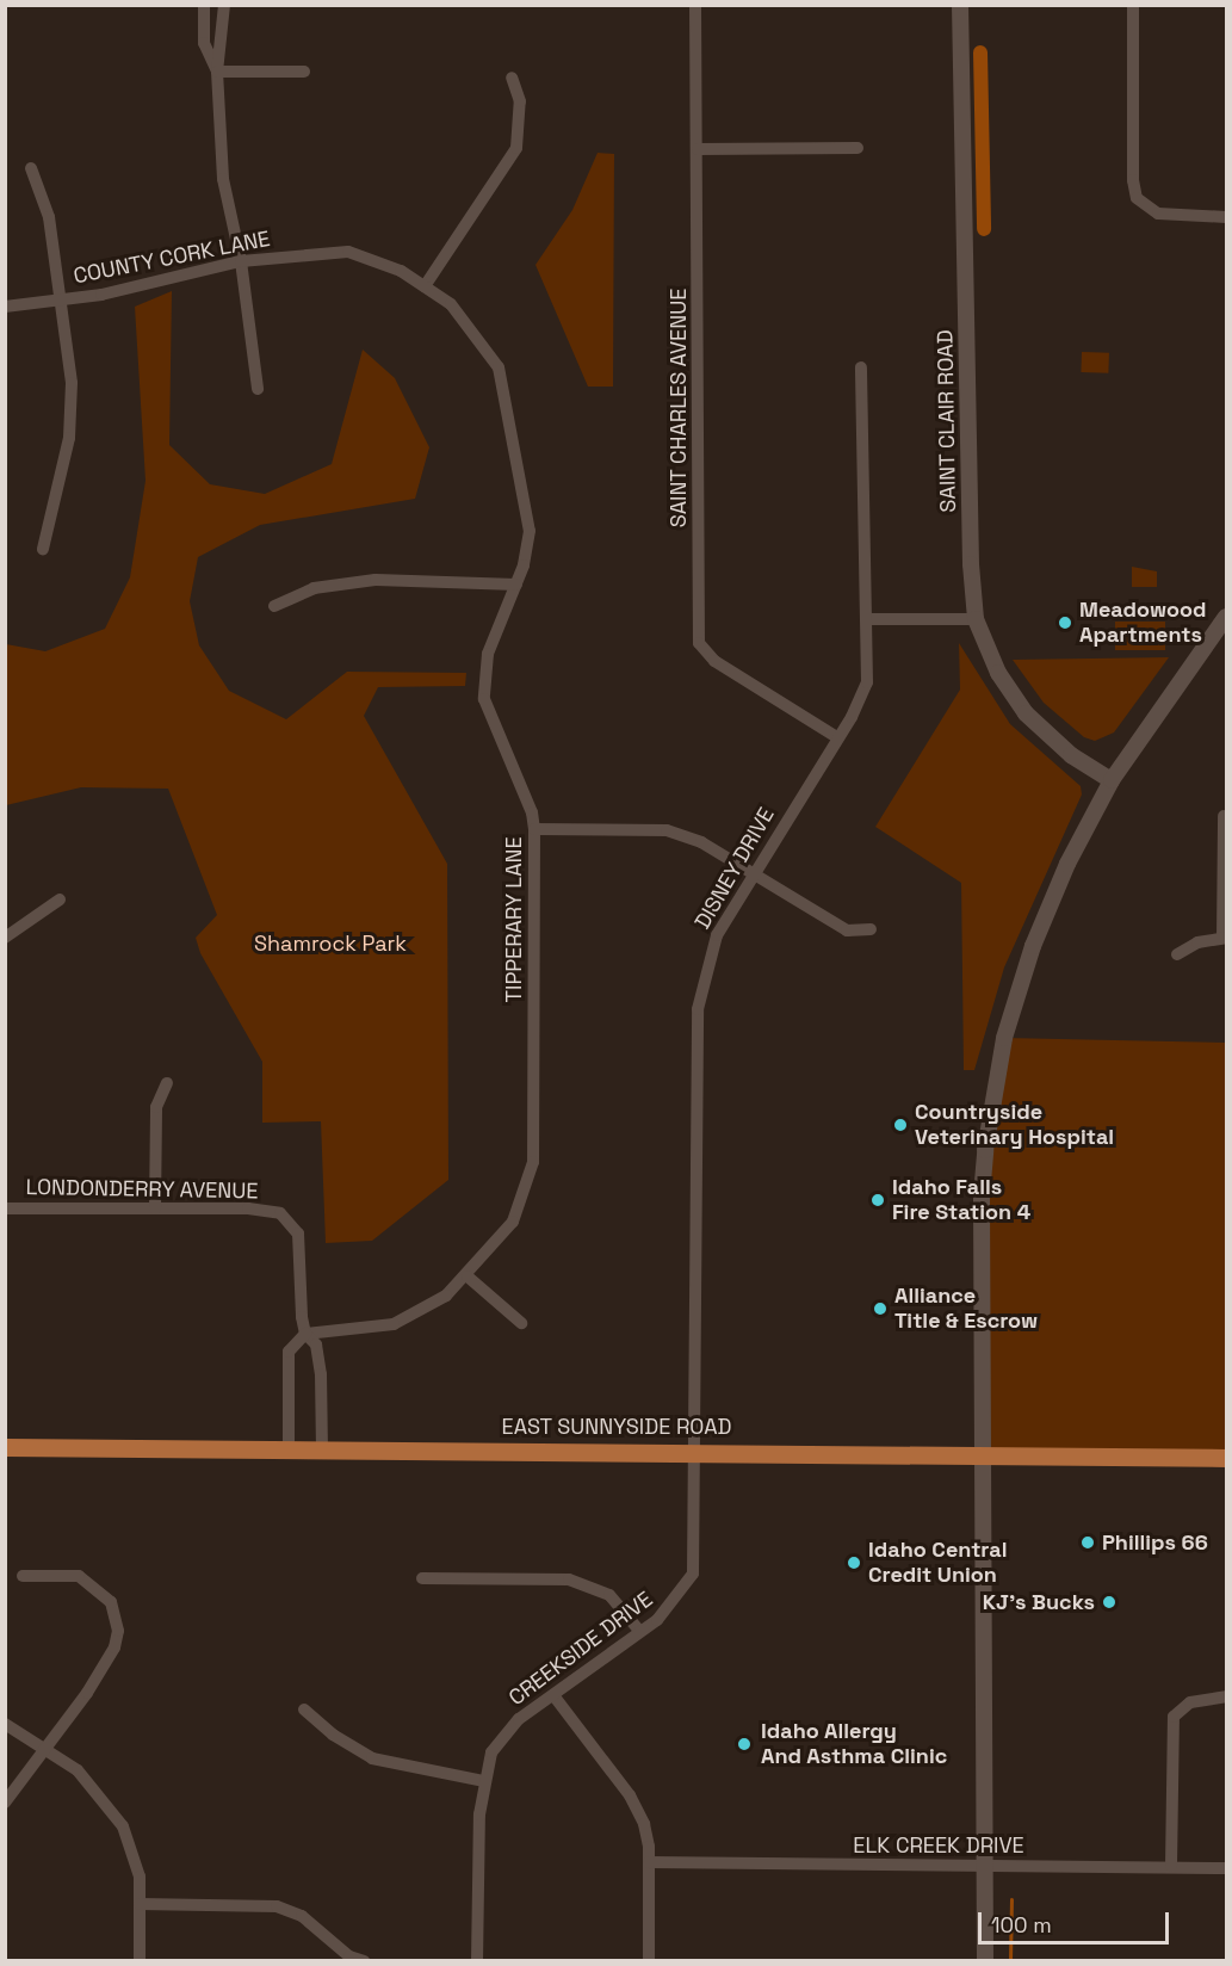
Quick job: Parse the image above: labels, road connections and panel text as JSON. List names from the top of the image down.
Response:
{
  "streets": {
    "main road": ["SAINT CLAIR ROAD", "EAST SUNNYSIDE ROAD"],
    "street": [
      "COUNTY CORK LANE",
      "SAINT CHARLES AVENUE",
      "DISNEY DRIVE",
      "TIPPERARY LANE",
      "LONDONDERRY AVENUE",
      "CREEKSIDE DRIVE",
      "ELK CREEK DRIVE"
    ]
  },
  "crossings": [
    ["COUNTY CORK LANE", "TIPPERARY LANE"],
    ["SAINT CHARLES AVENUE", "DISNEY DRIVE"],
    ["DISNEY DRIVE", "EAST SUNNYSIDE ROAD"],
    ["DISNEY DRIVE", "CREEKSIDE DRIVE"],
    ["TIPPERARY LANE", "LONDONDERRY AVENUE"],
    ["LONDONDERRY AVENUE", "EAST SUNNYSIDE ROAD"],
    ["EAST SUNNYSIDE ROAD", "CREEKSIDE DRIVE"]
  ],
  "parks": ["Shamrock Park"],
  "places": [
    "Meadowood Apartments",
    "Countryside Veterinary Hospital",
    "Idaho Falls Fire Station 4",
    "Alliance Title & Escrow",
    "Phillips 66",
    "Idaho Central Credit Union",
    "KJ's Bucks",
    "Idaho Allergy And Asthma Clinic"
  ],
  "scale_bar": "100 m"
}
